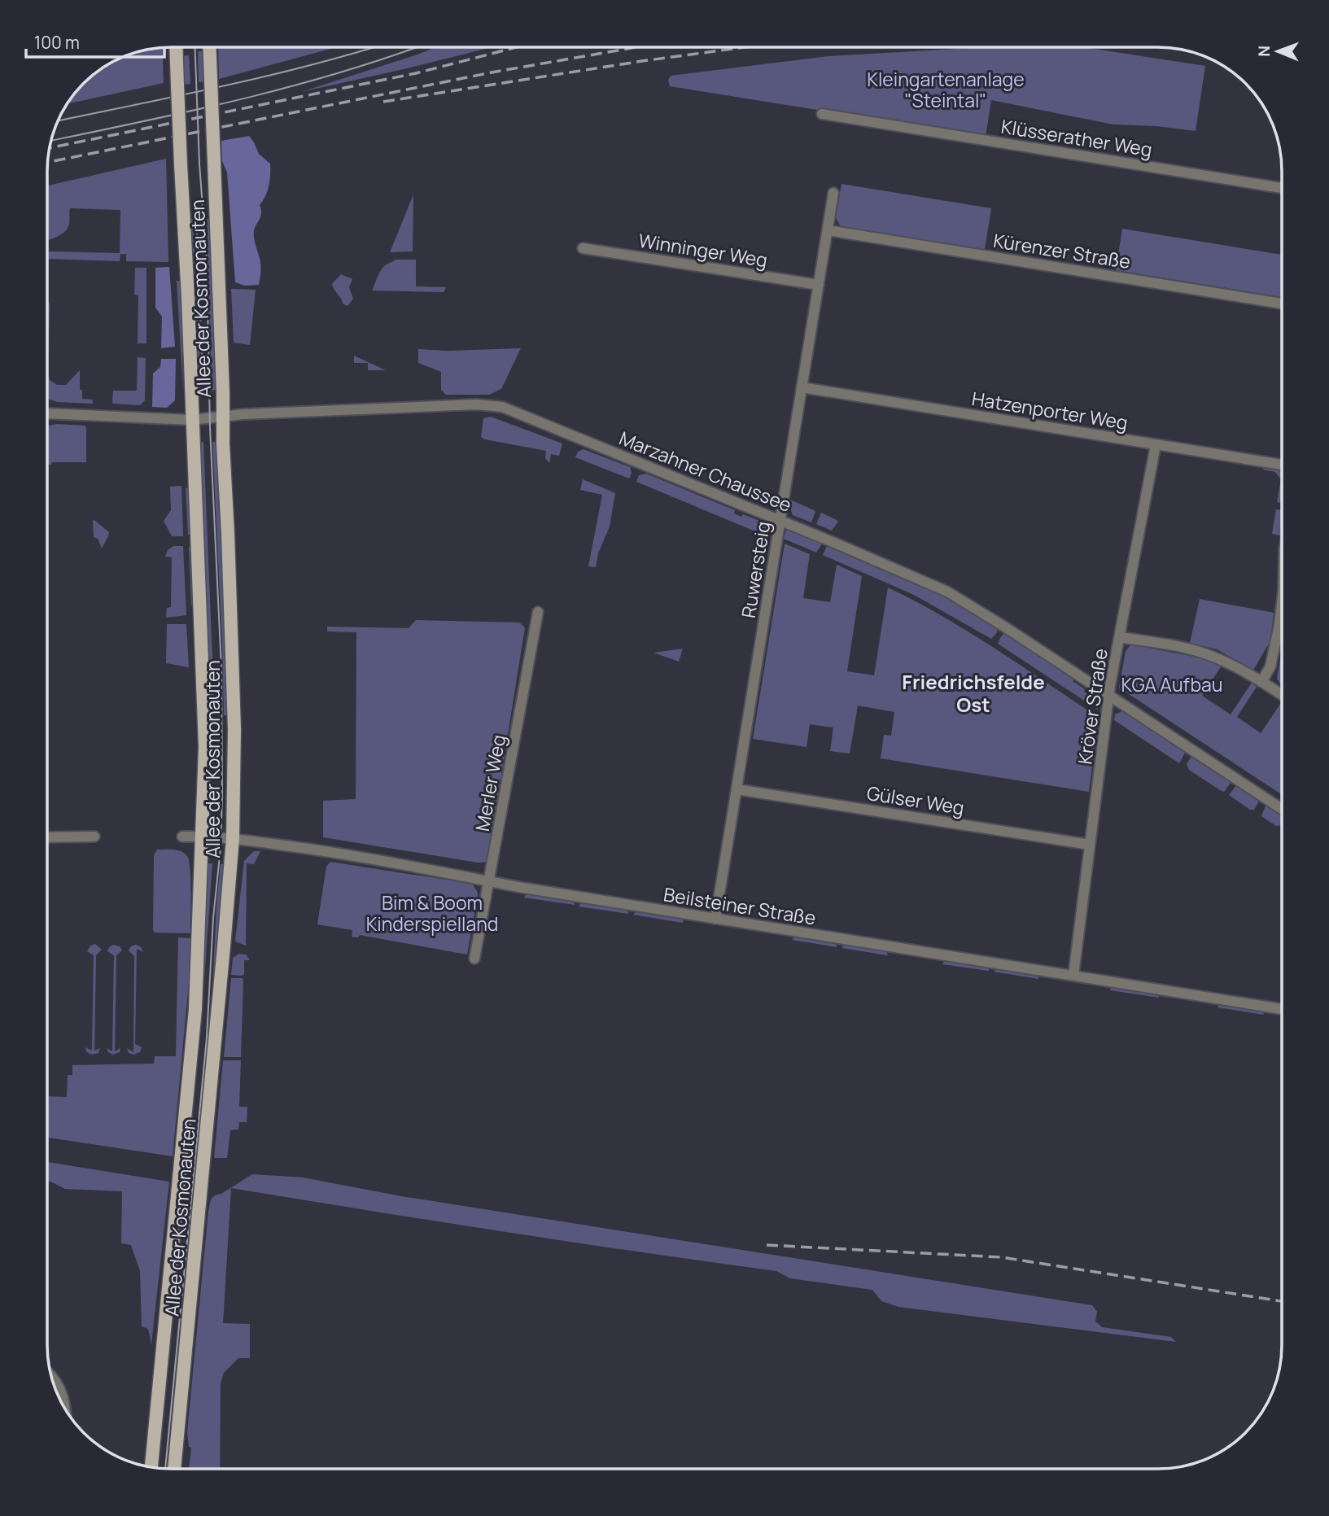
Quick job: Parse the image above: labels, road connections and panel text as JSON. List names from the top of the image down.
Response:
{
  "streets": {
    "main road": ["Allee der Kosmonauten"],
    "street": [
      "Klüsserather Weg",
      "Winninger Weg",
      "Kürenzer Straße",
      "Hatzenporter Weg",
      "Marzahner Chaussee",
      "Ruwersteig",
      "Kröver Straße",
      "Merler Weg",
      "Gülser Weg",
      "Beilsteiner Straße"
    ]
  },
  "crossings": [
    ["Winninger Weg", "Ruwersteig"],
    ["Kürenzer Straße", "Ruwersteig"],
    ["Allee der Kosmonauten", "Marzahner Chaussee"],
    ["Allee der Kosmonauten", "Beilsteiner Straße"],
    ["Hatzenporter Weg", "Ruwersteig"],
    ["Hatzenporter Weg", "Kröver Straße"],
    ["Marzahner Chaussee", "Ruwersteig"],
    ["Marzahner Chaussee", "Kröver Straße"],
    ["Ruwersteig", "Gülser Weg"],
    ["Ruwersteig", "Beilsteiner Straße"],
    ["Kröver Straße", "Gülser Weg"],
    ["Kröver Straße", "Beilsteiner Straße"],
    ["Merler Weg", "Beilsteiner Straße"]
  ],
  "districts": ["Friedrichsfelde Ost"],
  "parks": ["Kleingartenanlage \"Steintal\"", "KGA Aufbau", "Bim & Boom Kinderspielland"],
  "scale_bar": "100 m",
  "north": "left"
}
